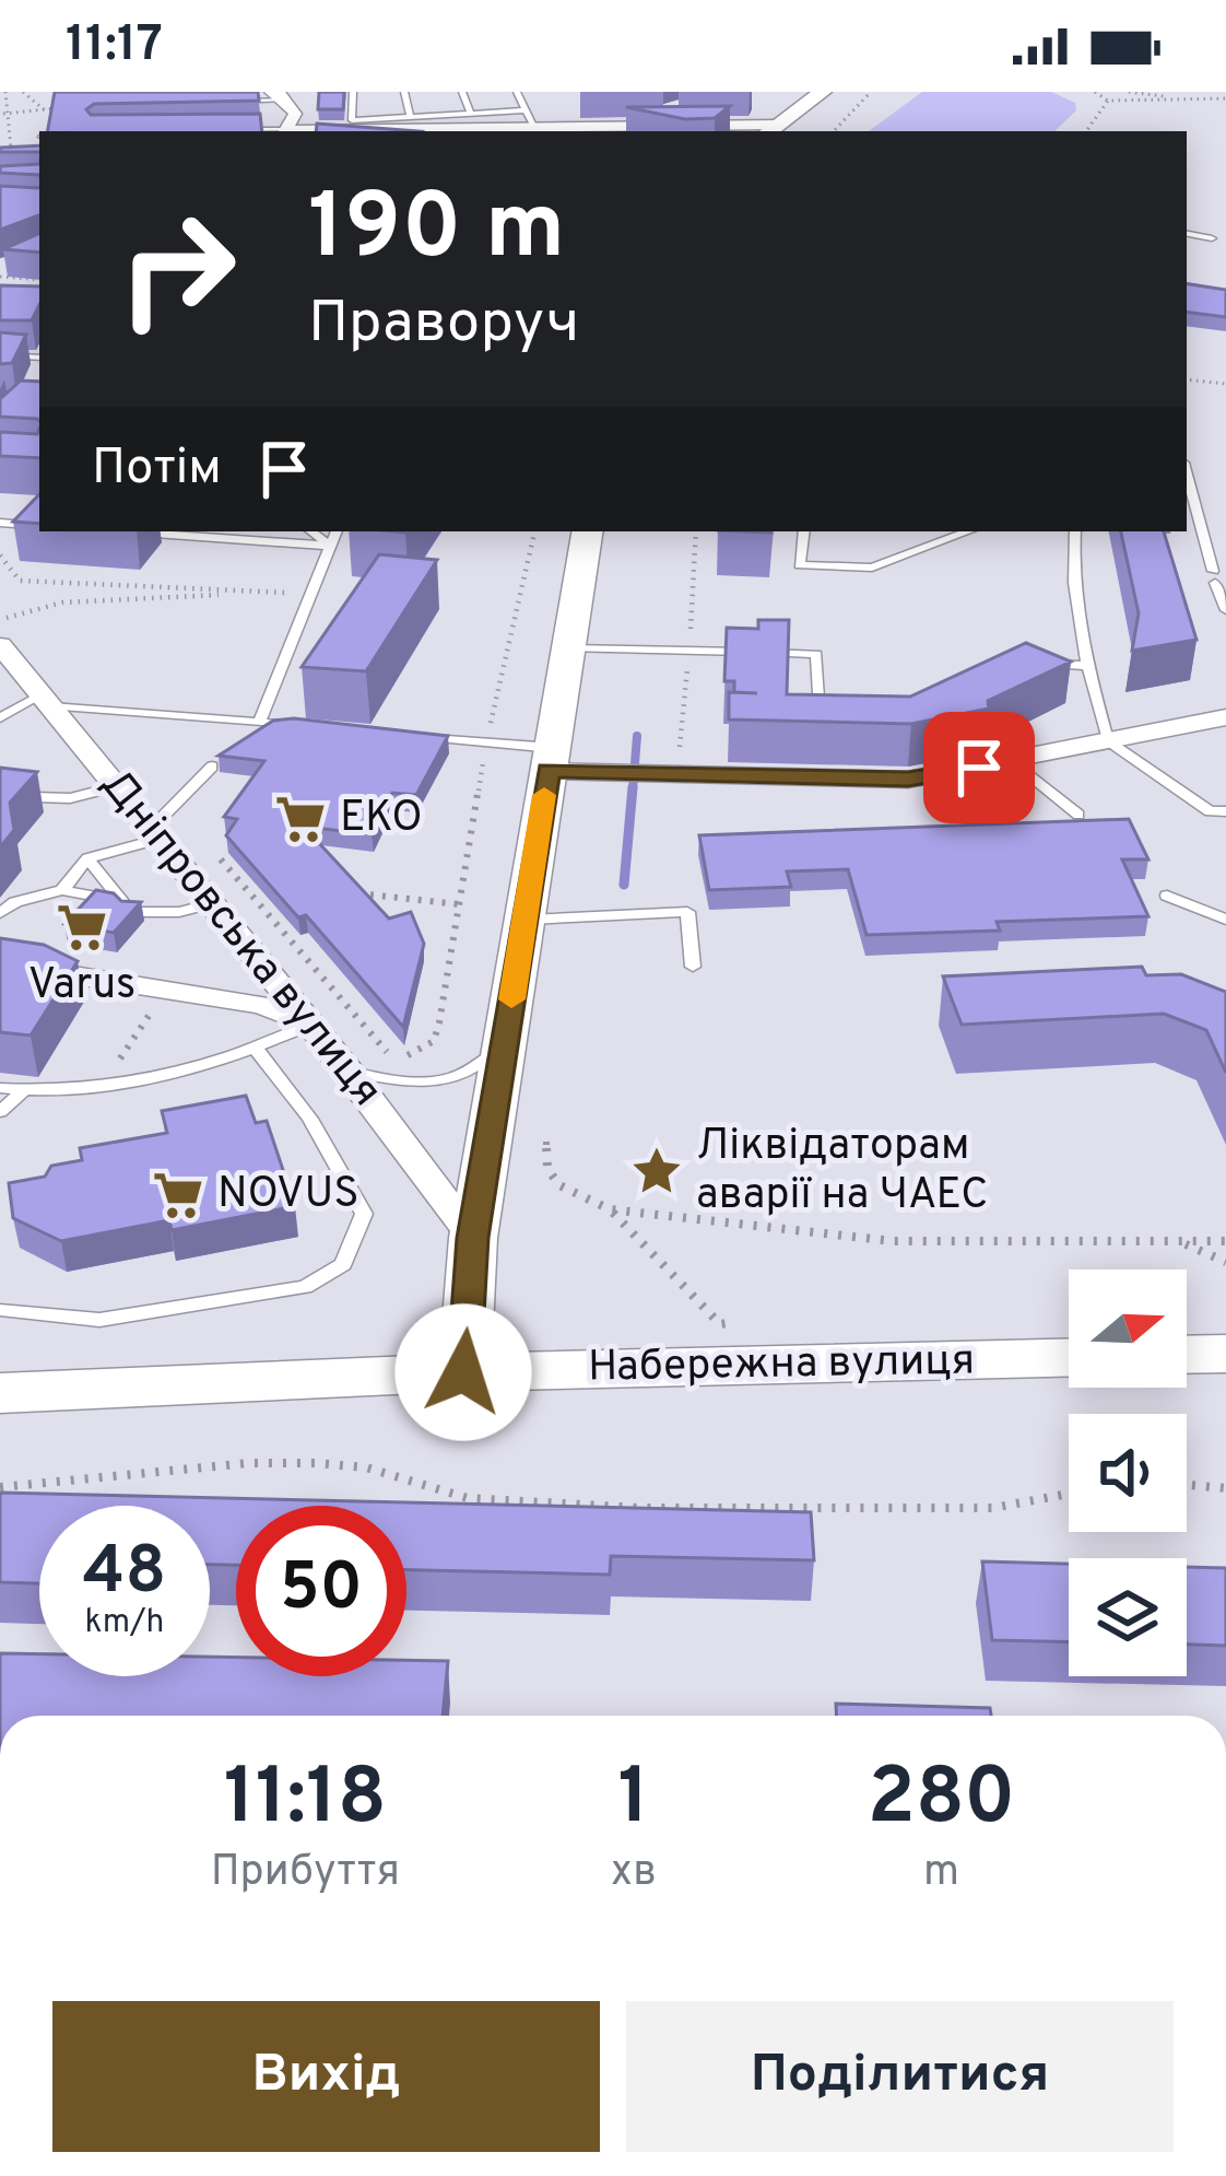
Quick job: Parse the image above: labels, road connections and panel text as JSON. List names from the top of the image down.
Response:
{
  "streets": {
    "main road": ["Набережна вулиця"],
    "street": ["Дніпровська вулиця"]
  },
  "places": {
    "supermarket": ["EKO", "Varus", "NOVUS"],
    "place": ["Ліквідаторам аварії на ЧАЕС"]
  },
  "north": "right",
  "page": {
    "status": "11:17",
    "turn": ["190 m", "Праворуч"],
    "then": "Потім",
    "speed": "48 km/h",
    "limit": "50",
    "eta": [
      "11:18",
      "Прибуття",
      "1",
      "хв",
      "280",
      "m"
    ],
    "buttons": ["Вихід", "Поділитися"]
  }
}
